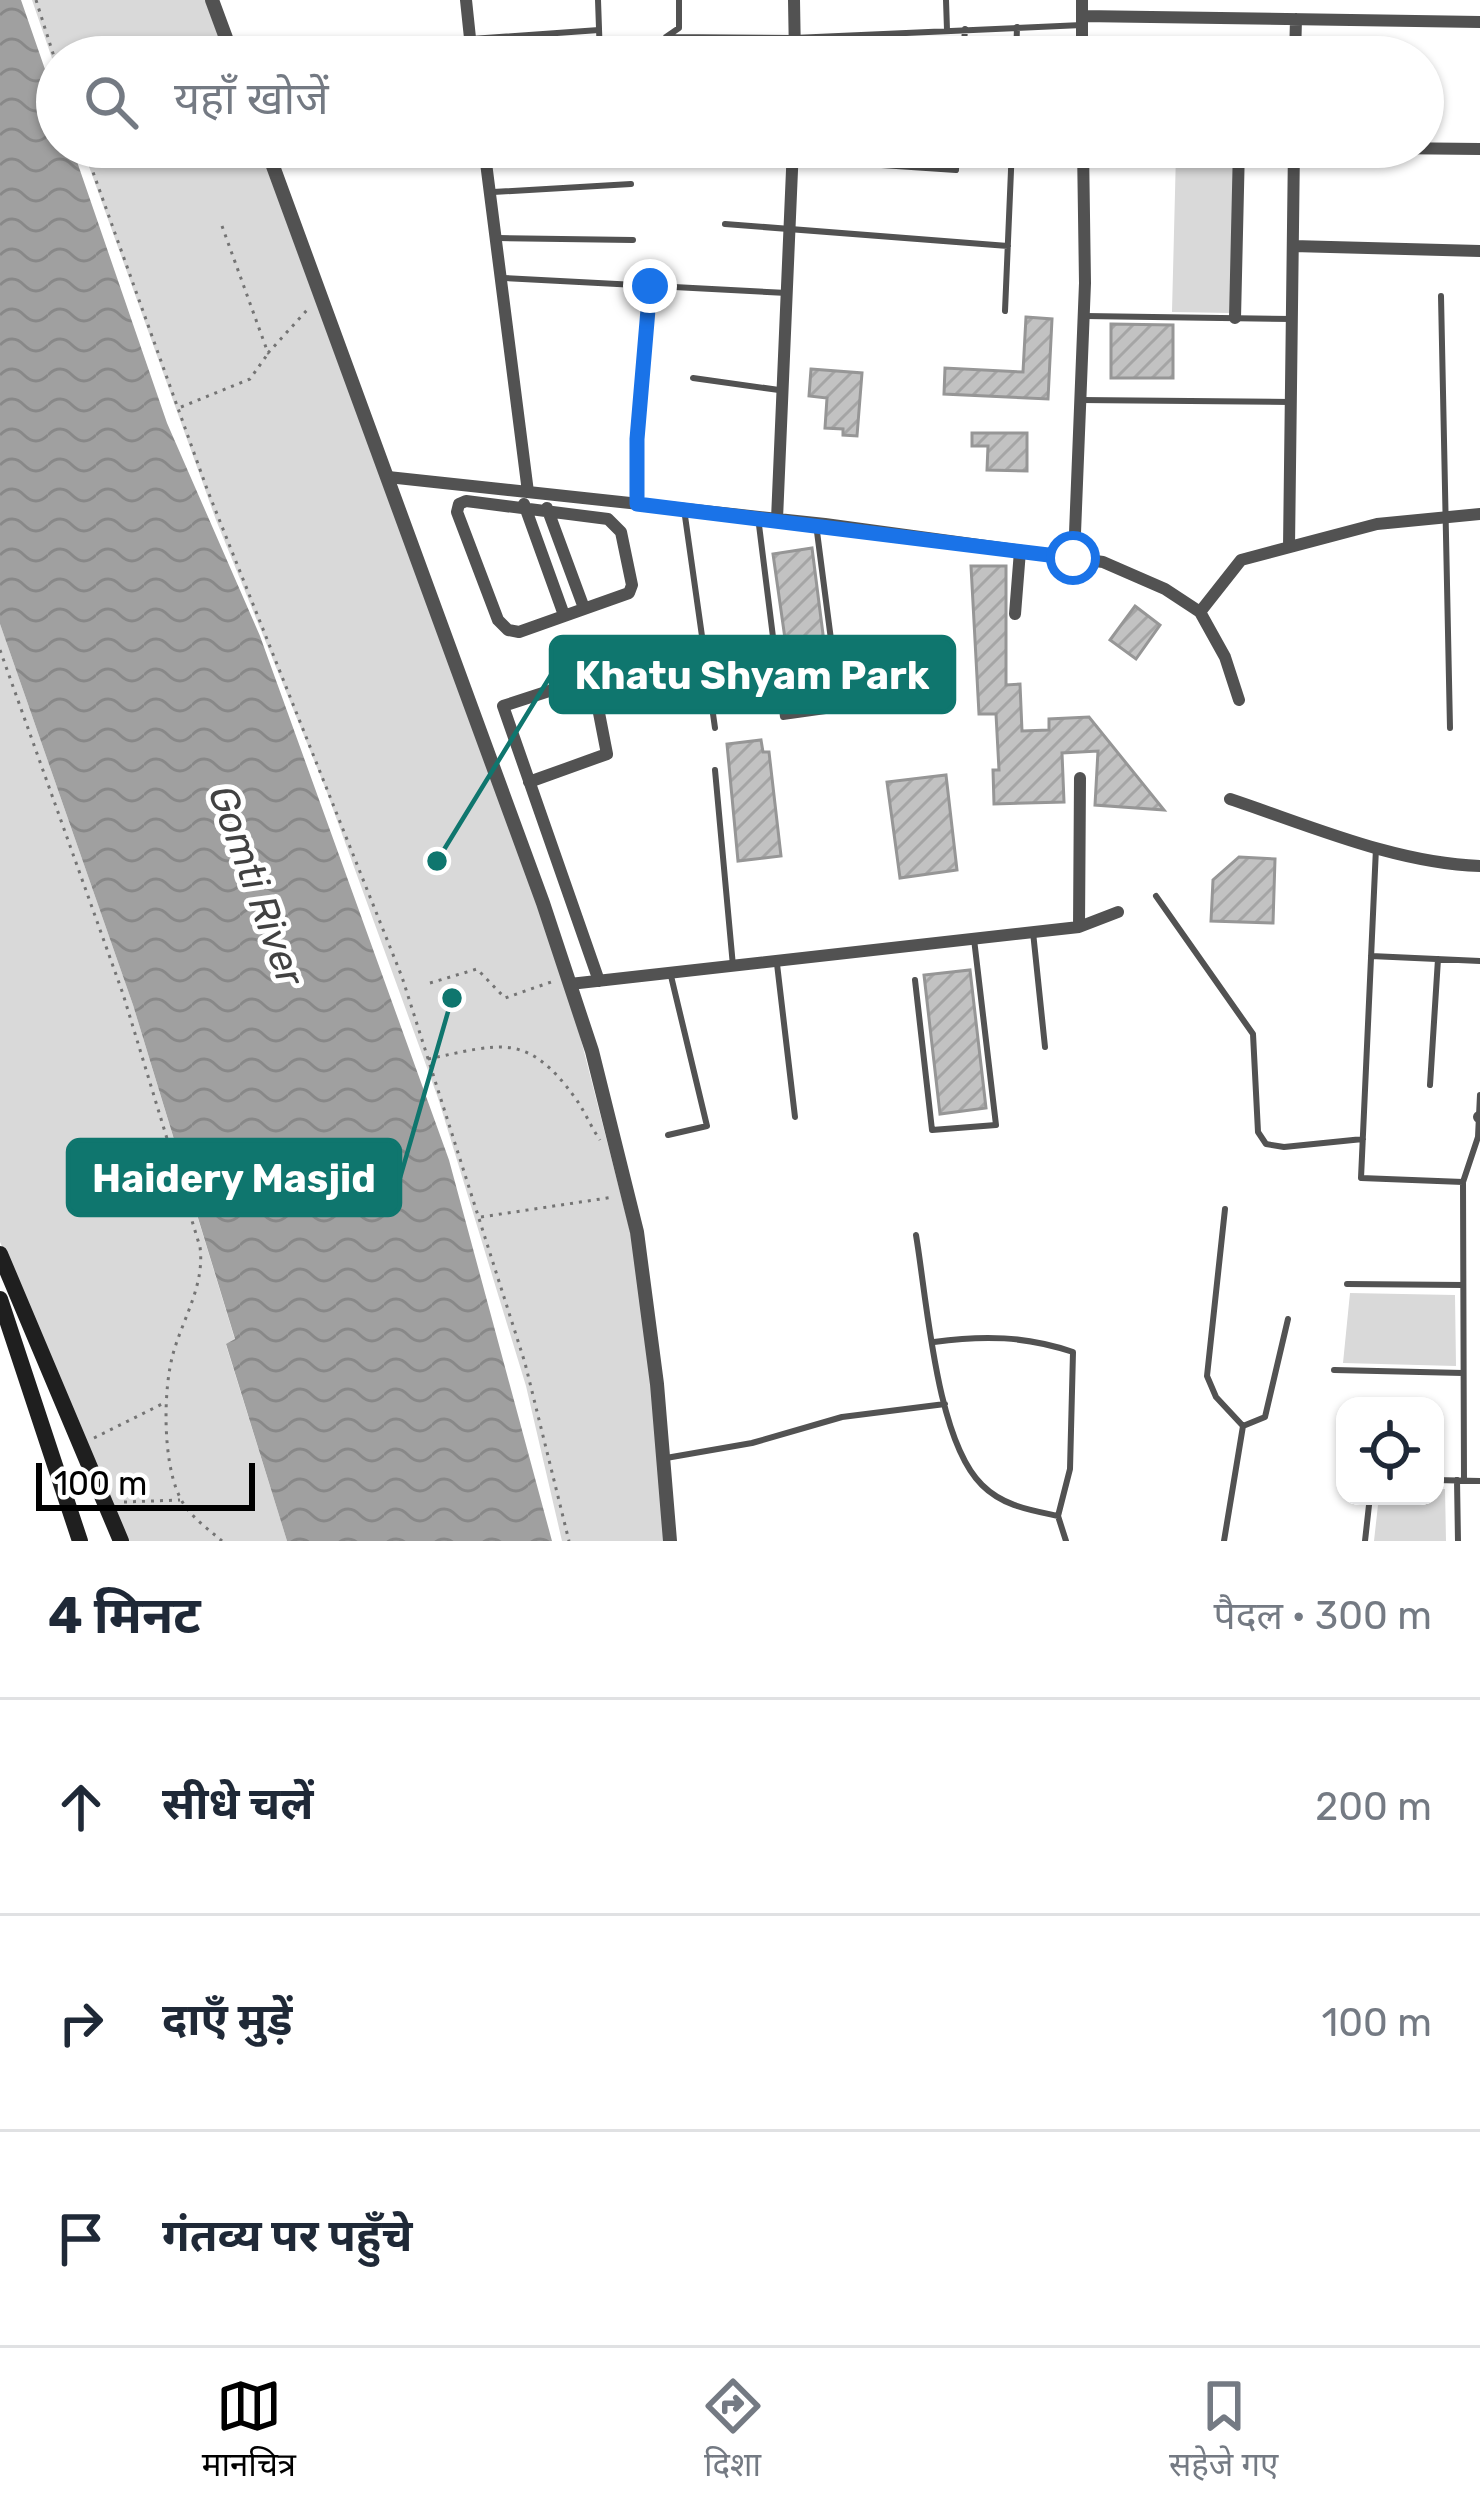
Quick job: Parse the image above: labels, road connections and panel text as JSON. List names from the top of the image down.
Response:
{
  "water": ["Gomti River"],
  "places": ["Khatu Shyam Park", "Haidery Masjid"],
  "scale_bar": "100 m",
  "page": {
    "search": "यहाँ खोजें",
    "scale": "100 m",
    "heading": ["4 मिनट", "पैदल · 300 m"],
    "list": [
      ["सीधे चलें", "200 m"],
      ["दाएँ मुड़ें", "100 m"],
      "गंतव्य पर पहुँचे"
    ],
    "nav": ["मानचित्र", "दिशा", "सहेजे गए"]
  }
}
